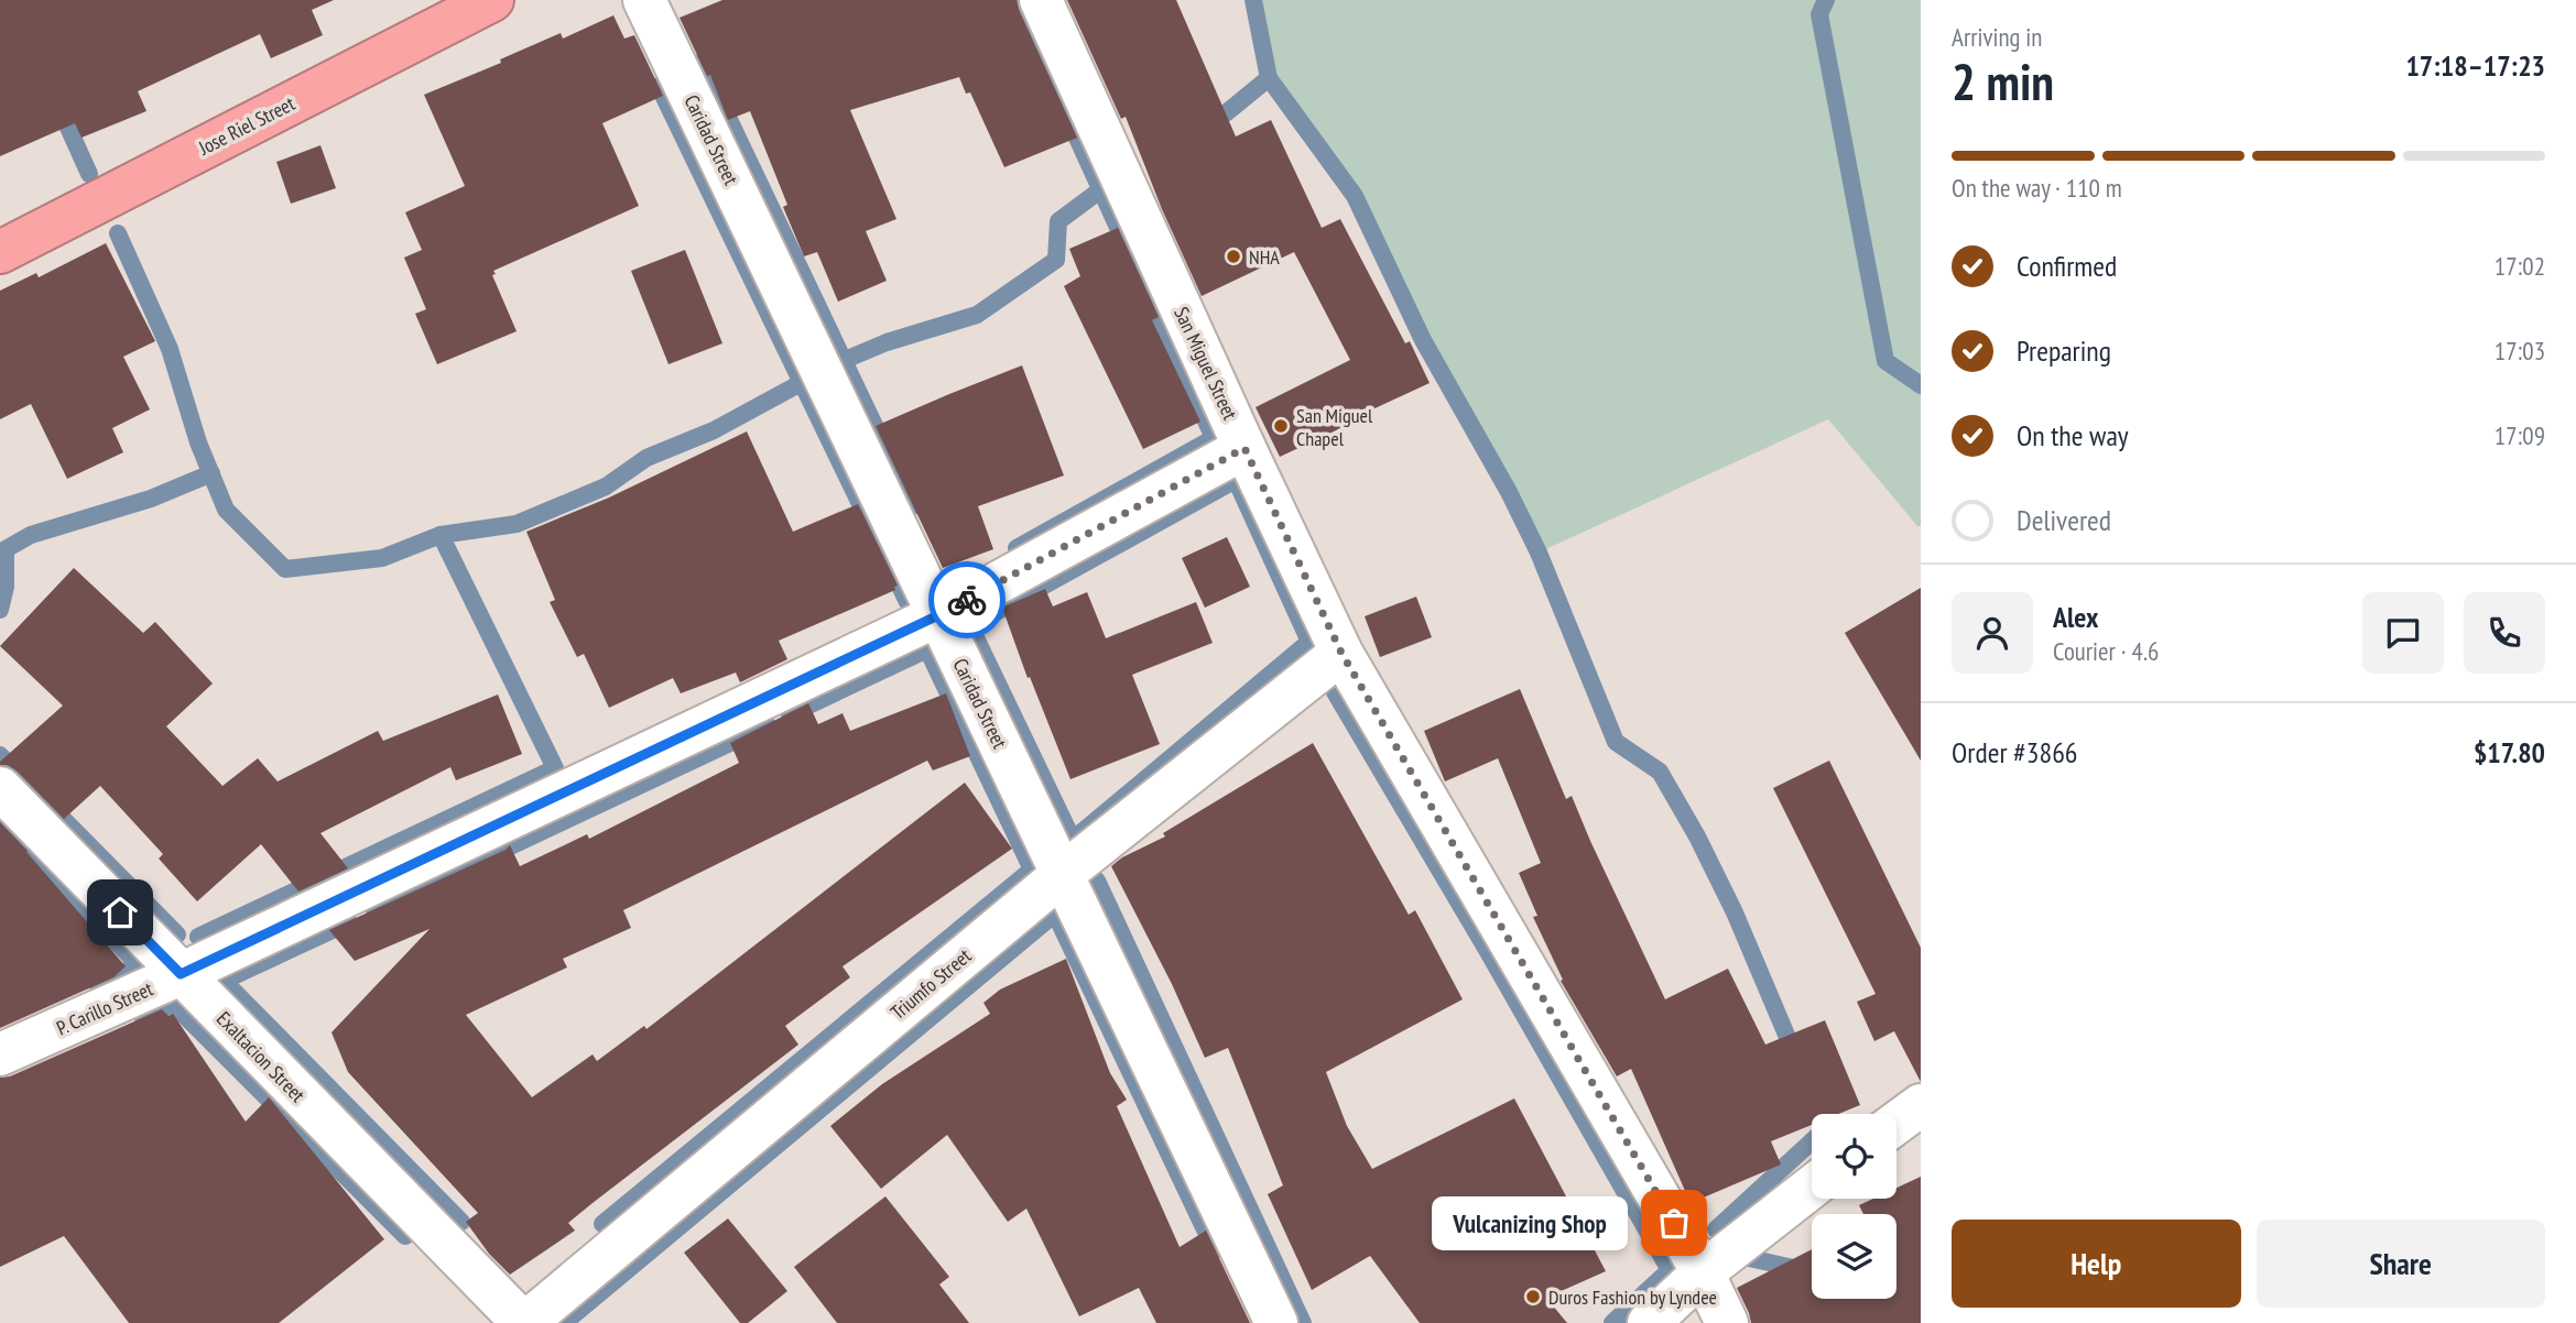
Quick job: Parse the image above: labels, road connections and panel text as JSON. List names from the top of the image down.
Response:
{
  "streets": {
    "highway": ["Jose Riel Street"],
    "street": [
      "Caridad Street",
      "San Miguel Street",
      "Triumfo Street",
      "P. Carillo Street",
      "Exaltacion Street"
    ]
  },
  "crossings": [
    ["Caridad Street", "Triumfo Street"],
    ["Caridad Street", "P. Carillo Street"],
    ["San Miguel Street", "Triumfo Street"],
    ["San Miguel Street", "P. Carillo Street"],
    ["Triumfo Street", "Exaltacion Street"],
    ["P. Carillo Street", "Exaltacion Street"]
  ],
  "places": [
    "NHA",
    "San Miguel Chapel",
    "Vulcanizing Shop",
    "Duros Fashion by Lyndee"
  ],
  "page": {
    "heading": ["2 min", "Arriving in", "17:18–17:23"],
    "panel": [
      "Alex",
      "Courier · 4.6",
      "Order #3866",
      "$17.80"
    ],
    "bar": "On the way · 110 m",
    "list": [
      ["Confirmed", "17:02"],
      ["Preparing", "17:03"],
      ["On the way", "17:09"],
      "Delivered"
    ],
    "bubble": "Vulcanizing Shop",
    "buttons": ["Help", "Share"]
  }
}
